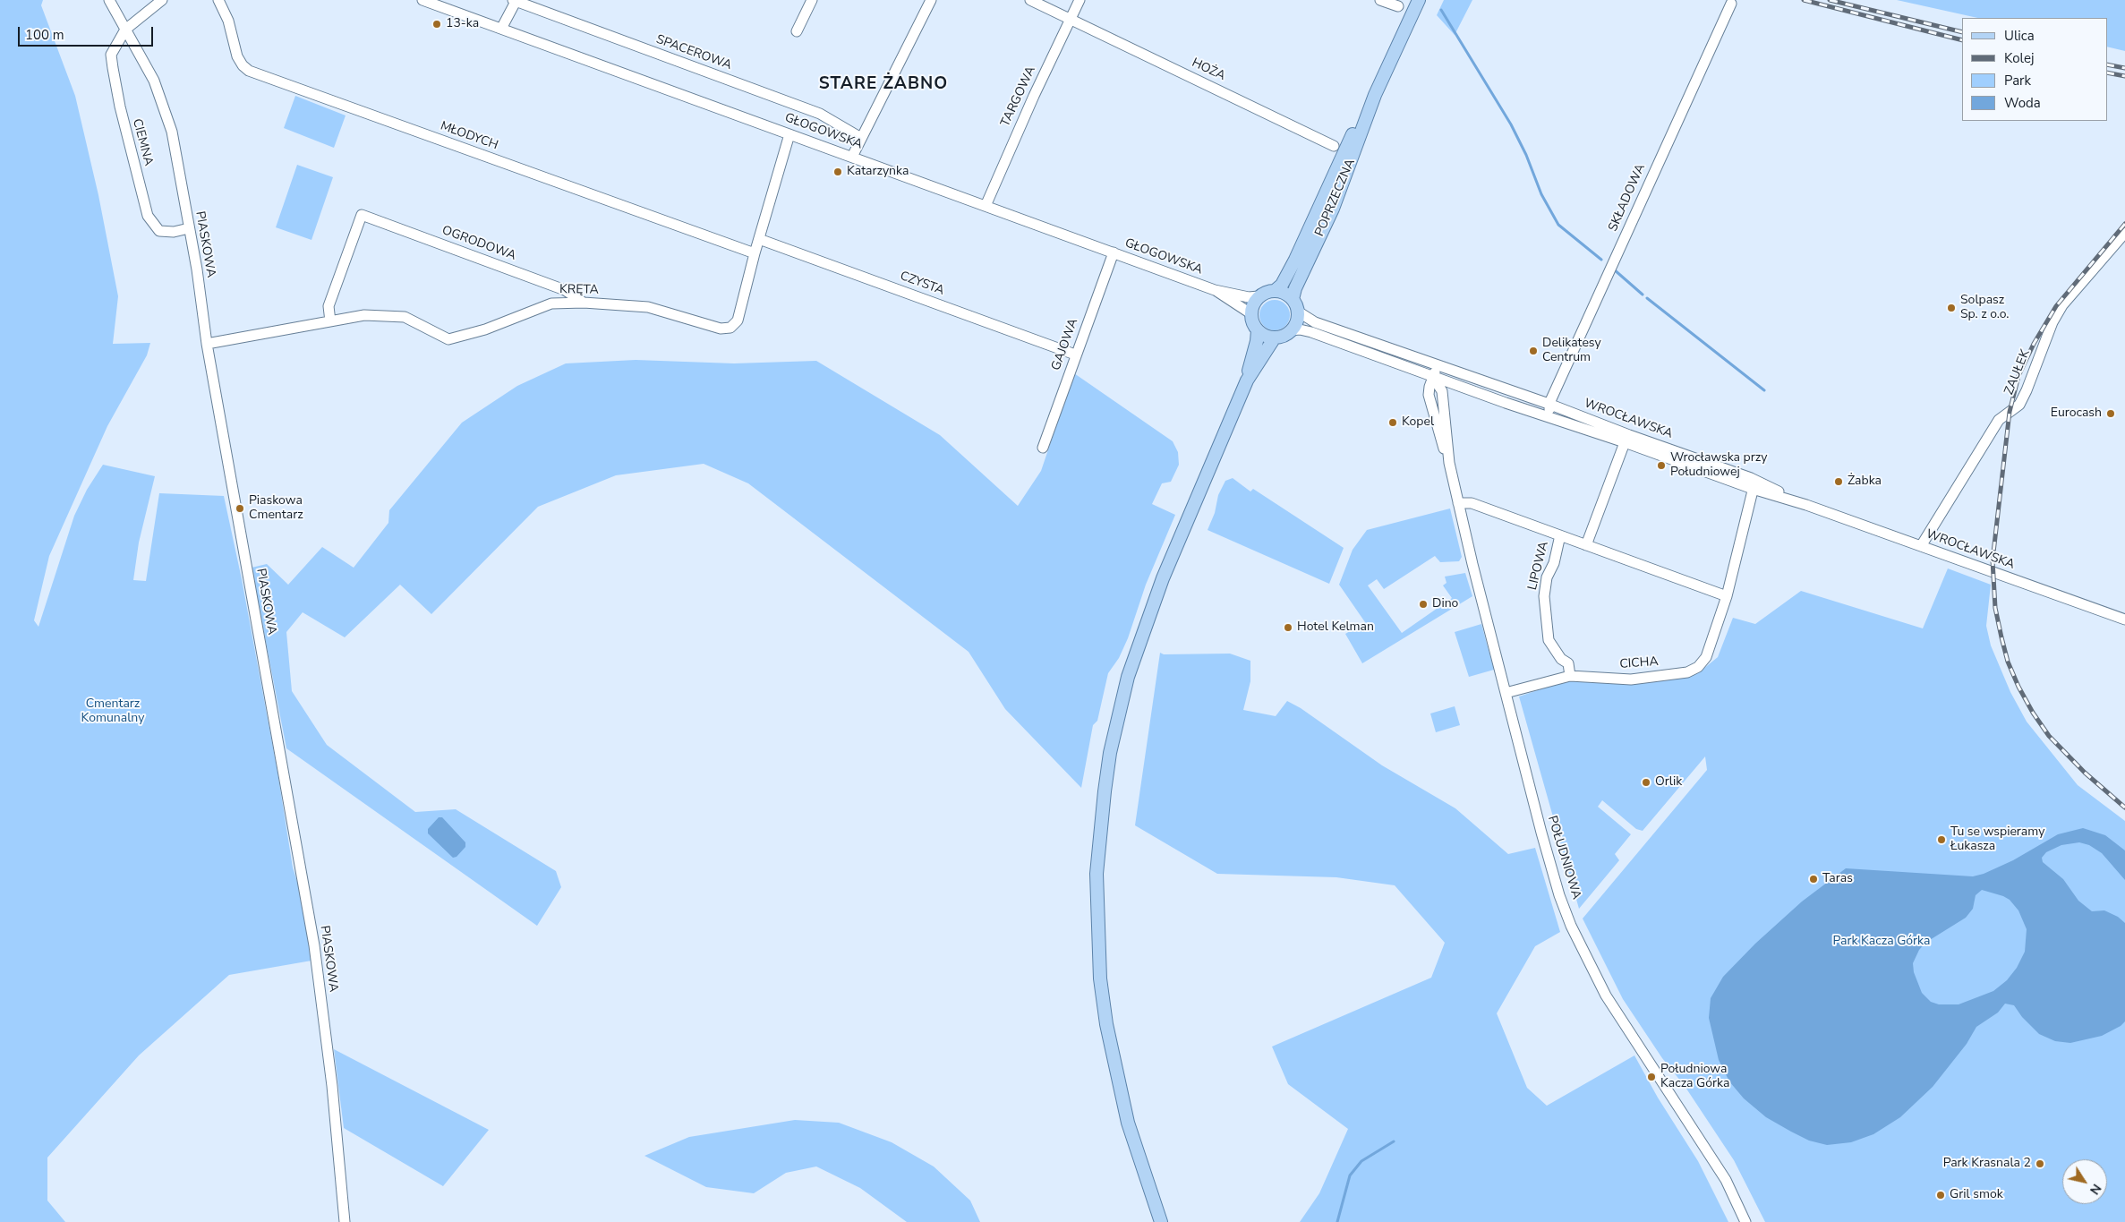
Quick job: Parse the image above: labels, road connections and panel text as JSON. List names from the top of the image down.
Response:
{
  "streets": {
    "main road": ["POPRZECZNA"],
    "street": [
      "SPACEROWA",
      "HOŻA",
      "TARGOWA",
      "GŁOGOWSKA",
      "MŁODYCH",
      "CIEMNA",
      "SKŁADOWA",
      "OGRODOWA",
      "PIASKOWA",
      "CZYSTA",
      "KRĘTA",
      "GAJOWA",
      "ZAUŁEK",
      "WROCŁAWSKA",
      "LIPOWA",
      "CICHA",
      "POŁUDNIOWA"
    ]
  },
  "crossings": [
    ["HOŻA", "TARGOWA"],
    ["TARGOWA", "GŁOGOWSKA"],
    ["GŁOGOWSKA", "POPRZECZNA"],
    ["GŁOGOWSKA", "KRĘTA"],
    ["GŁOGOWSKA", "GAJOWA"],
    ["MŁODYCH", "KRĘTA"],
    ["CIEMNA", "PIASKOWA"],
    ["SKŁADOWA", "WROCŁAWSKA"],
    ["OGRODOWA", "KRĘTA"],
    ["PIASKOWA", "KRĘTA"],
    ["CZYSTA", "KRĘTA"],
    ["CZYSTA", "GAJOWA"],
    ["ZAUŁEK", "WROCŁAWSKA"],
    ["WROCŁAWSKA", "CICHA"],
    ["WROCŁAWSKA", "POŁUDNIOWA"],
    ["LIPOWA", "CICHA"],
    ["LIPOWA", "POŁUDNIOWA"],
    ["CICHA", "POŁUDNIOWA"]
  ],
  "districts": ["STARE ŻABNO"],
  "parks": ["Cmentarz Komunalny", "Park Kacza Górka"],
  "places": [
    "13-ka",
    "Katarzynka",
    "Solpasz Sp. z o.o.",
    "Delikatesy Centrum",
    "Eurocash",
    "Kopel",
    "Wrocławska przy Południowej",
    "Żabka",
    "Piaskowa Cmentarz",
    "Dino",
    "Hotel Kelman",
    "Orlik",
    "Tu se wspieramy Łukasza",
    "Taras",
    "Południowa Kacza Górka",
    "Park Krasnala 2",
    "Gril smok"
  ],
  "legend": [
    "Ulica",
    "Kolej",
    "Park",
    "Woda"
  ],
  "scale_bar": "100 m",
  "north": "bottom right"
}
